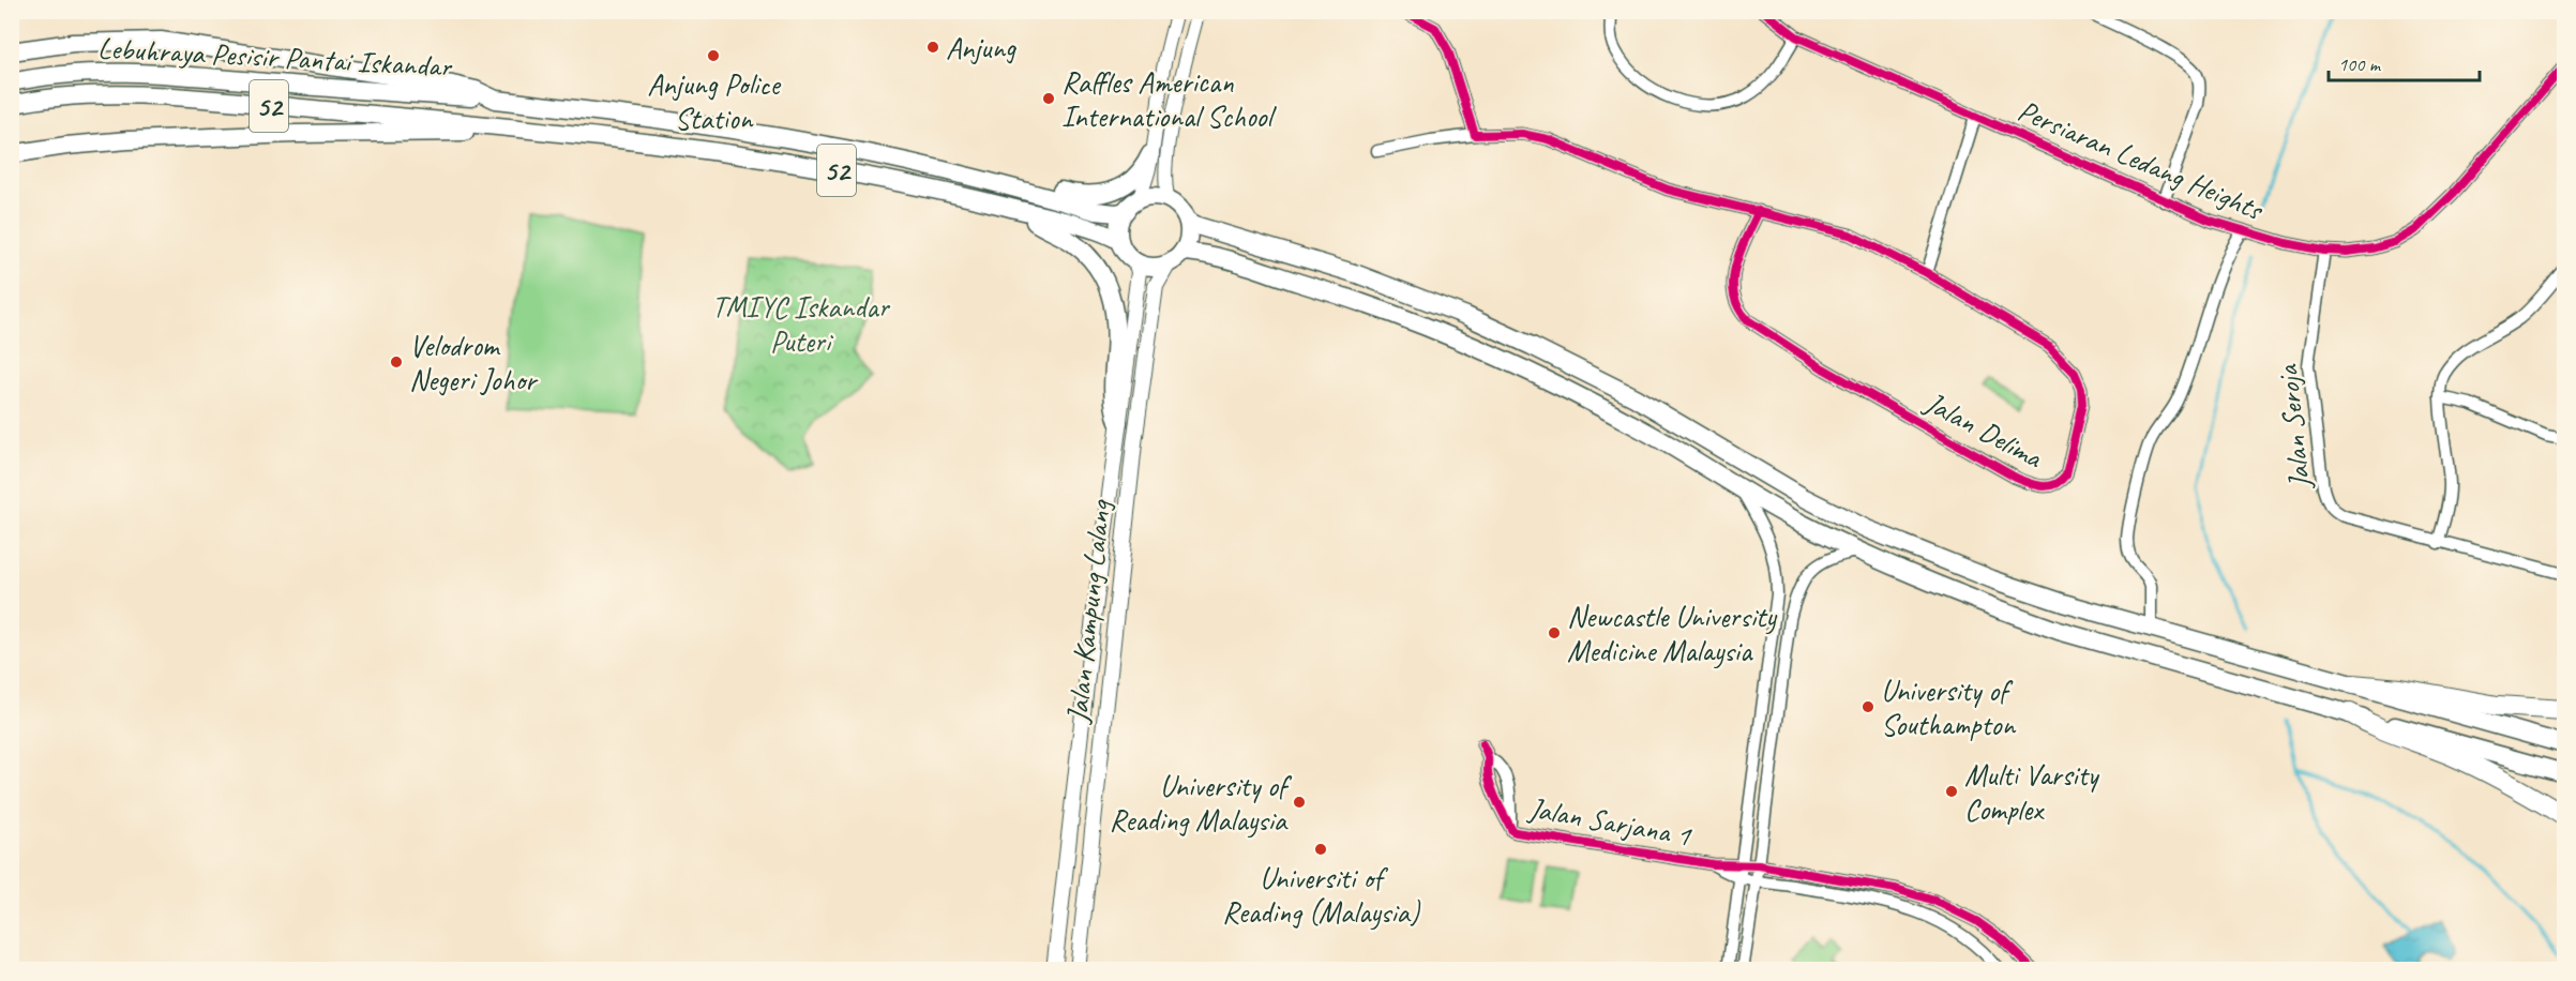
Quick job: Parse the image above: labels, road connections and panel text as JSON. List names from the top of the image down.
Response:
{
  "streets": {
    "highway": ["Lebuhraya Pesisir Pantai Iskandar", "52"],
    "main road": ["Jalan Kampung Lalang"],
    "street": [
      "Persiaran Ledang Heights",
      "Jalan Seroja",
      "Jalan Delima",
      "Jalan Sarjana 1"
    ]
  },
  "crossings": [
    ["Lebuhraya Pesisir Pantai Iskandar", "52"],
    ["52", "Jalan Kampung Lalang"],
    ["Persiaran Ledang Heights", "Jalan Seroja"]
  ],
  "parks": ["TMIYC Iskandar Puteri"],
  "places": [
    "Anjung",
    "Anjung Police Station",
    "Raffles American International School",
    "Velodrom Negeri Johor",
    "Newcastle University Medicine Malaysia",
    "University of Southampton",
    "Multi Varsity Complex",
    "University of Reading Malaysia",
    "Universiti of Reading (Malaysia)"
  ],
  "scale_bar": "100 m"
}
